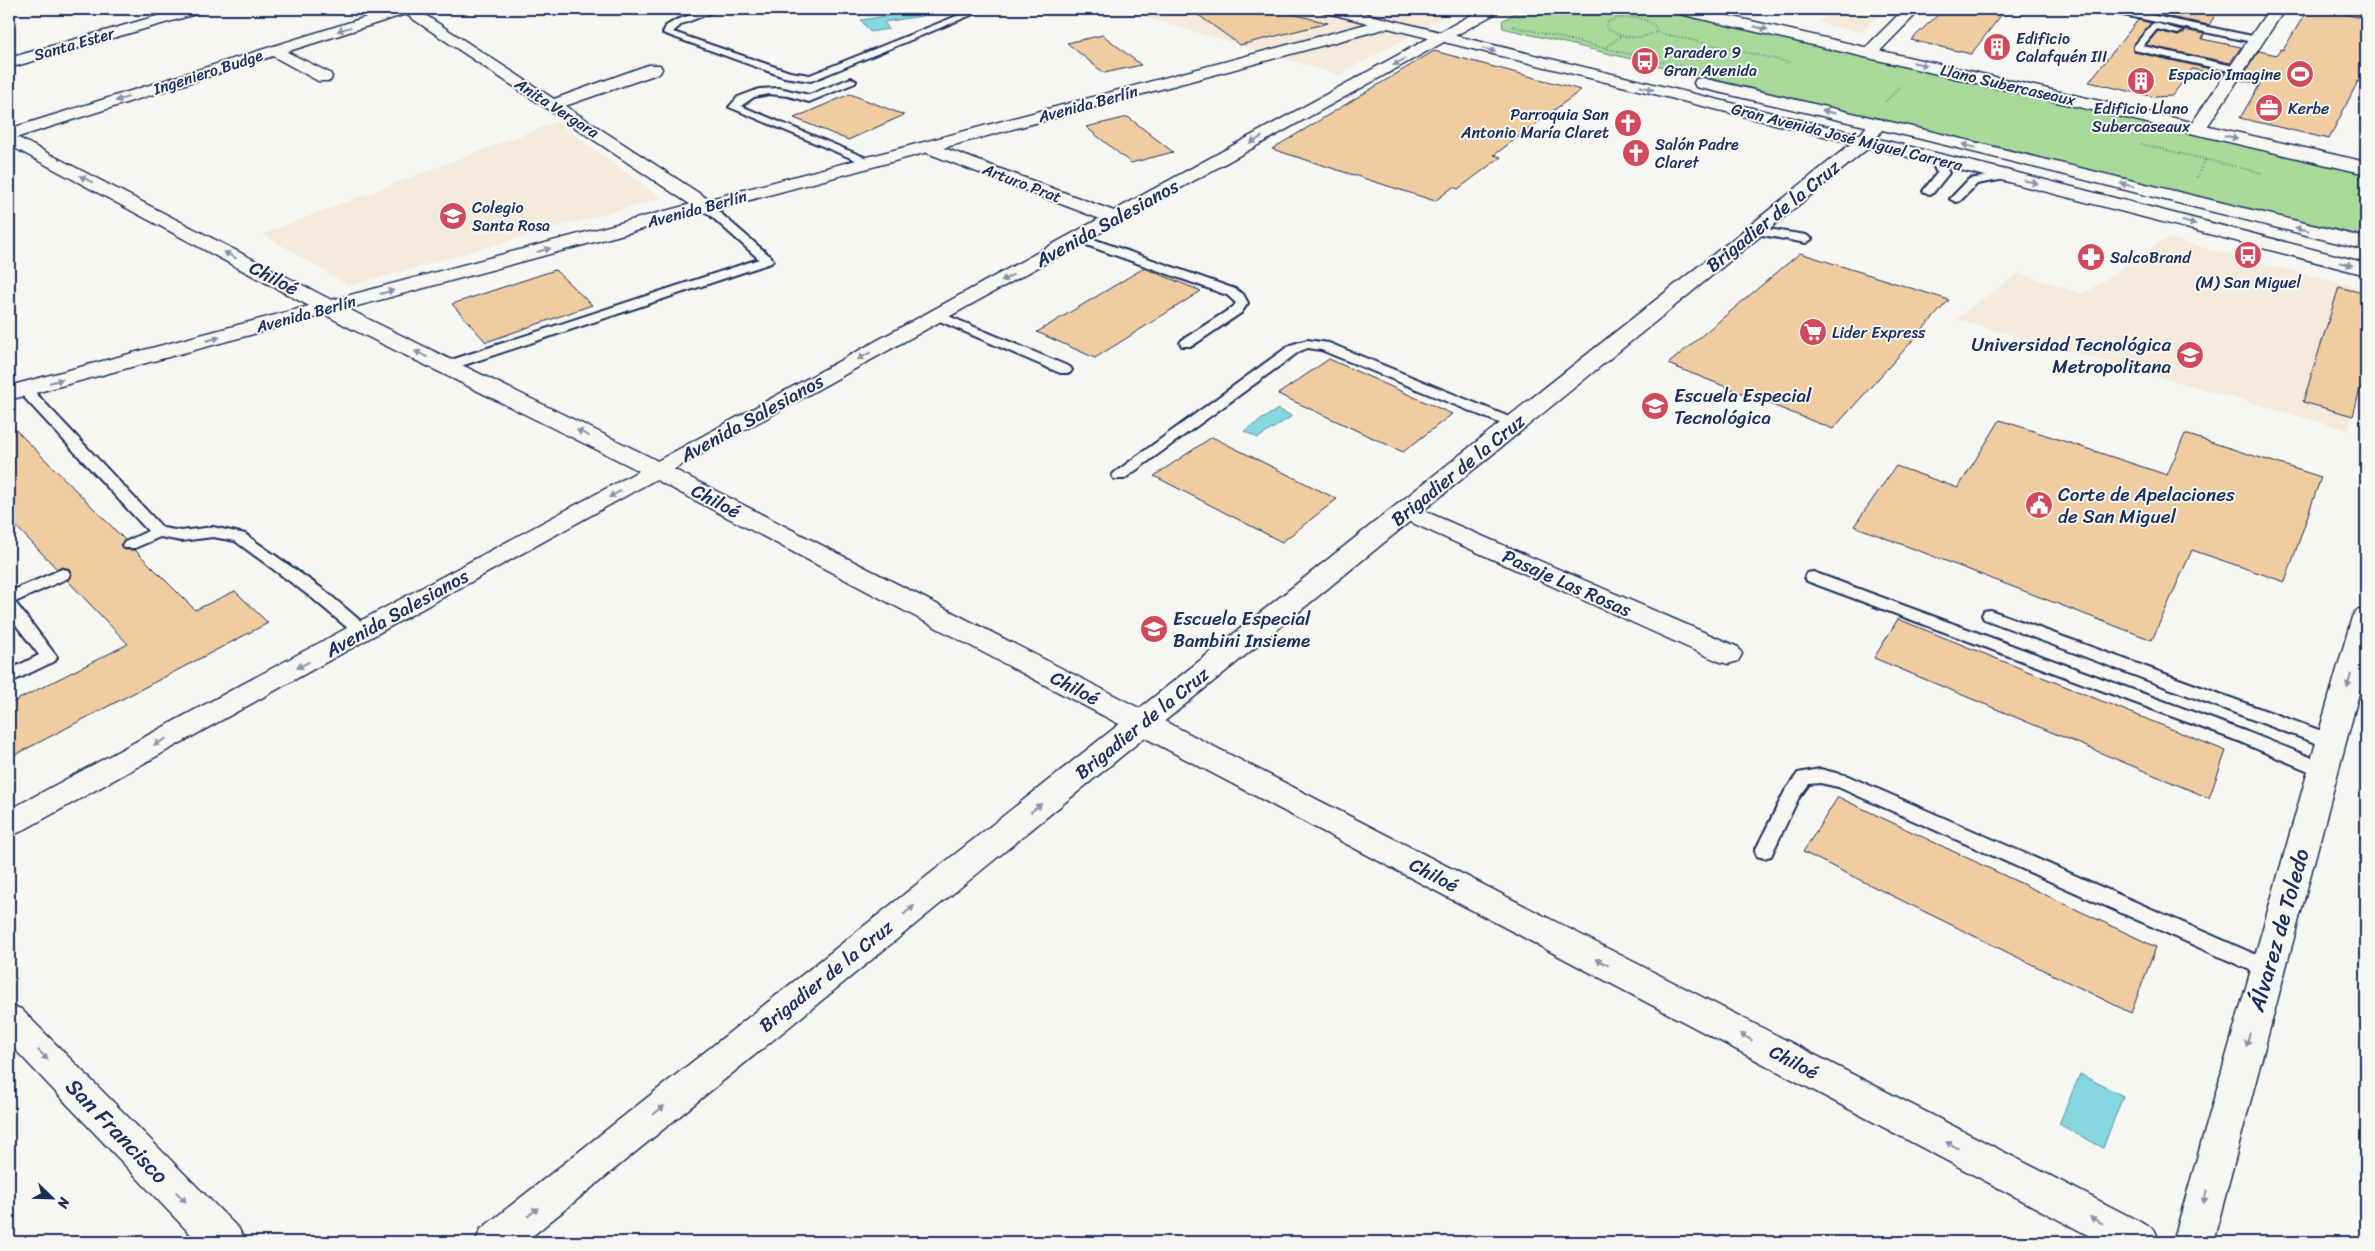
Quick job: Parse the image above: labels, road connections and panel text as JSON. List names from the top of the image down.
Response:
{
  "streets": {
    "street": [
      "Santa Ester",
      "Ingeniero Budge",
      "Llano Subercaseaux",
      "Avenida Berlín",
      "Anita Vergara",
      "Gran Avenida José Miguel Carrera",
      "Arturo Prat",
      "Brigadier de la Cruz",
      "Avenida Salesianos",
      "Chiloé",
      "Pasaje Las Rosas",
      "Álvarez de Toledo",
      "San Francisco"
    ]
  },
  "crossings": [
    ["Ingeniero Budge", "Anita Vergara"],
    ["Ingeniero Budge", "Chiloé"],
    ["Avenida Berlín", "Anita Vergara"],
    ["Avenida Berlín", "Gran Avenida José Miguel Carrera"],
    ["Avenida Berlín", "Arturo Prat"],
    ["Avenida Berlín", "Chiloé"],
    ["Gran Avenida José Miguel Carrera", "Brigadier de la Cruz"],
    ["Gran Avenida José Miguel Carrera", "Avenida Salesianos"],
    ["Arturo Prat", "Avenida Salesianos"],
    ["Brigadier de la Cruz", "Chiloé"],
    ["Brigadier de la Cruz", "Pasaje Las Rosas"],
    ["Avenida Salesianos", "Chiloé"]
  ],
  "one_way": [
    "Ingeniero Budge",
    "Llano Subercaseaux",
    "Avenida Berlín",
    "Brigadier de la Cruz",
    "Avenida Salesianos",
    "Chiloé",
    "Álvarez de Toledo",
    "San Francisco"
  ],
  "places": {
    "building": ["Edificio Calafquén III", "Edificio Llano Subercaseaux"],
    "bus stop": ["Paradero 9 Gran Avenida", "(M) San Miguel"],
    "sports": ["Espacio Imagine"],
    "office": ["Kerbe"],
    "church": ["Parroquia San Antonio María Claret", "Salón Padre Claret"],
    "school or university": [
      "Colegio Santa Rosa",
      "Universidad Tecnológica Metropolitana",
      "Escuela Especial Tecnológica",
      "Escuela Especial Bambini Insieme"
    ],
    "pharmacy": ["SalcoBrand"],
    "supermarket": ["Lider Express"],
    "public building": ["Corte de Apelaciones de San Miguel"]
  },
  "north": "bottom right"
}
